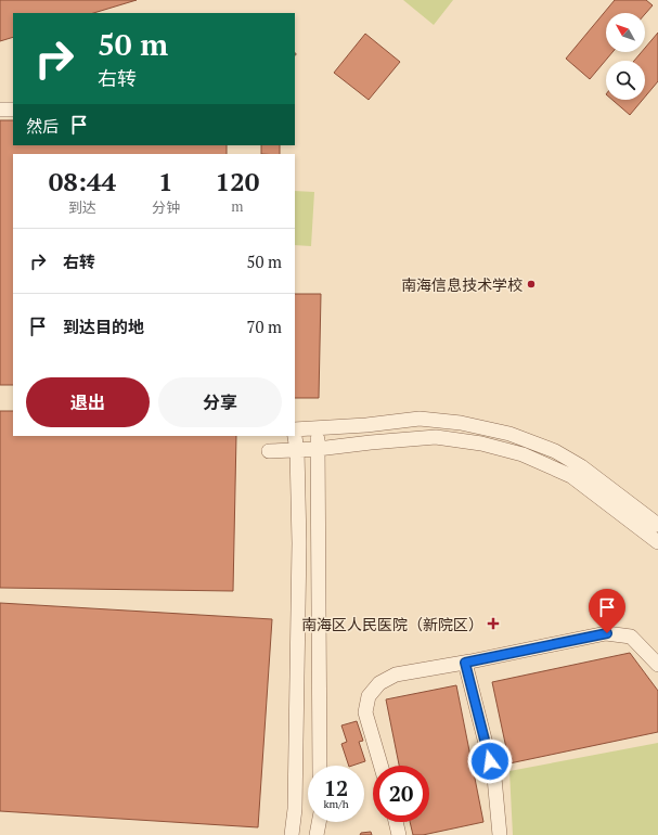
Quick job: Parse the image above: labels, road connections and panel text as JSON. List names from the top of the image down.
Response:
{
  "places": {
    "other": ["南海信息技术学校"],
    "health": ["南海区人民医院（新院区）"]
  },
  "north": "top left",
  "page": {
    "turn": ["50 m", "右转"],
    "then": "然后",
    "eta": [
      "08:44",
      "到达",
      "1",
      "分钟",
      "120",
      "m"
    ],
    "list": [
      {
        "name": "右转",
        "value": "50 m"
      },
      {
        "name": "到达目的地",
        "value": "70 m"
      }
    ],
    "buttons": ["退出", "分享"],
    "speed": "12 km/h",
    "limit": "20"
  }
}
